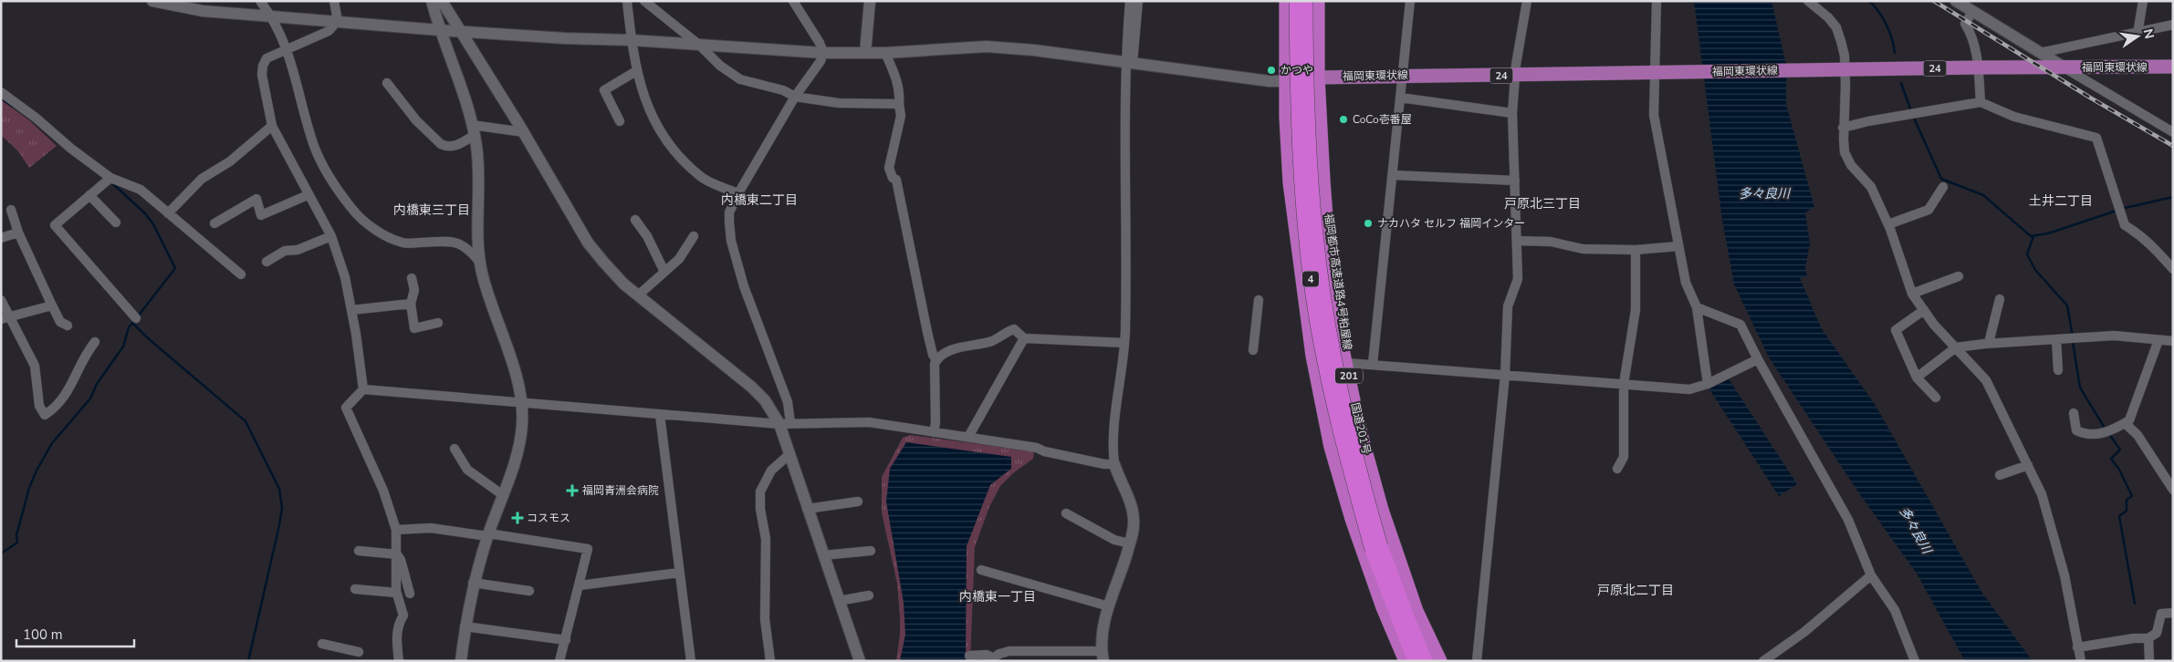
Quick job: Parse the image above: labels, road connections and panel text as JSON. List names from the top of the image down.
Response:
{
  "streets": {
    "highway": [
      "4",
      "福岡都市高速道路4号粕屋線",
      "201",
      "国道201号"
    ],
    "main road": ["福岡東環状線", "24"]
  },
  "crossings": [
    ["福岡東環状線", "201"],
    ["福岡東環状線", "国道201号"],
    ["201", "国道201号"]
  ],
  "districts": [
    "内橋東二丁目",
    "土井二丁目",
    "戸原北三丁目",
    "内橋東三丁目",
    "戸原北二丁目",
    "内橋東一丁目"
  ],
  "water": ["多々良川"],
  "places": {
    "other": ["かつや", "CoCo壱番屋", "ナカハタ セルフ 福岡インター"],
    "health": ["福岡青洲会病院", "コスモス"]
  },
  "scale_bar": "100 m",
  "north": "right"
}
